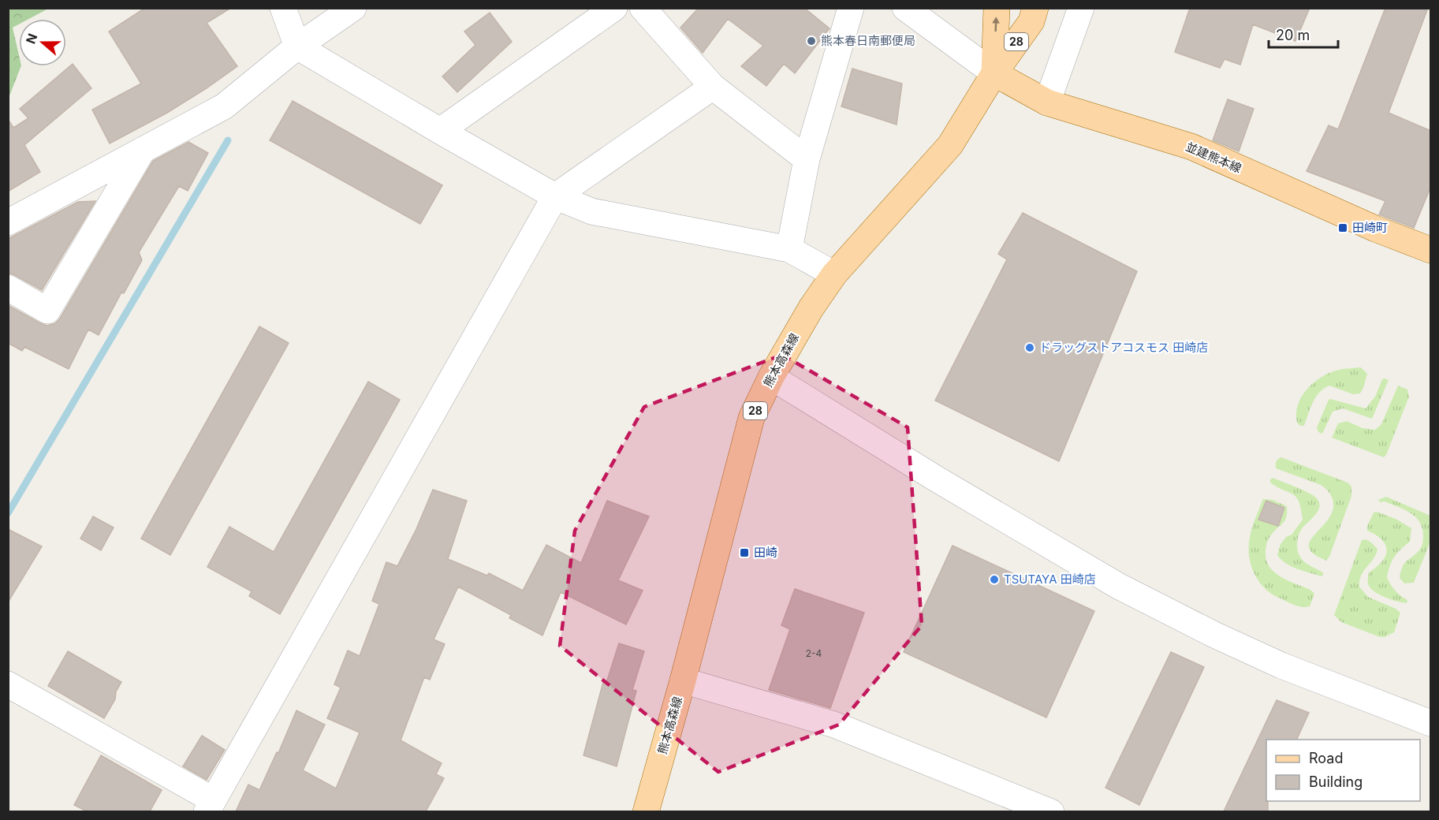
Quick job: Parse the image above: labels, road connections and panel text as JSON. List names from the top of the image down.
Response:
{
  "streets": {
    "main road": ["28", "並建熊本線", "熊本高森線"]
  },
  "crossings": [
    ["並建熊本線", "熊本高森線"]
  ],
  "places": {
    "other": ["熊本春日南郵便局", "ドラッグストアコスモス 田崎店", "TSUTAYA 田崎店"],
    "transit": ["田崎町", "田崎"]
  },
  "house_numbers": ["2-4"],
  "legend": ["Road", "Building"],
  "scale_bar": "20 m",
  "north": "left"
}
